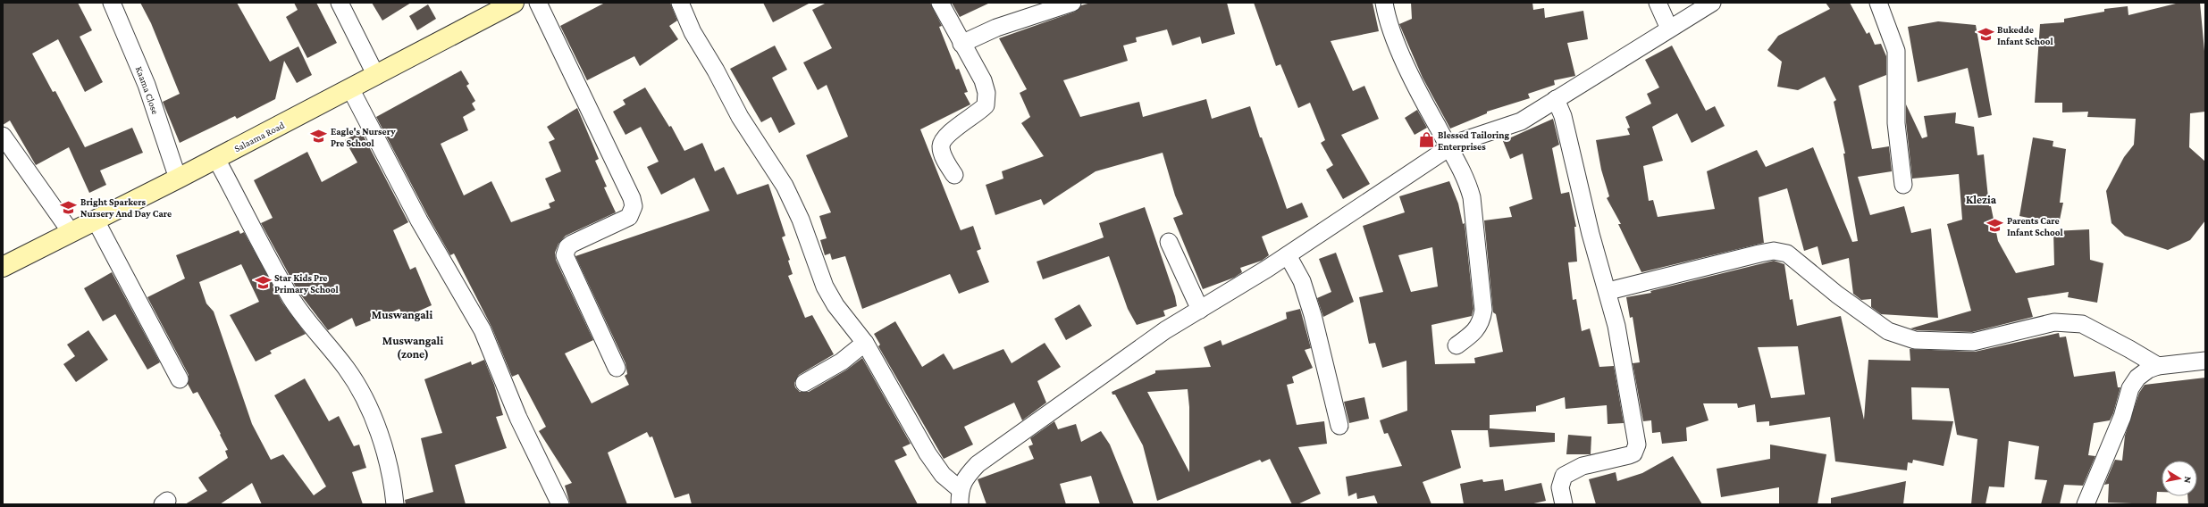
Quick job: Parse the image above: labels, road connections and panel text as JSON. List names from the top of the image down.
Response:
{
  "streets": {
    "main road": ["Salaama Road"],
    "street": ["Kaama Close"]
  },
  "crossings": [
    ["Kaama Close", "Salaama Road"]
  ],
  "districts": ["Klezia", "Muswangali", "Muswangali (zone)"],
  "places": {
    "school or university": [
      "Bukedde Infant School",
      "Eagle's Nursery Pre School",
      "Bright Sparkers Nursery And Day Care",
      "Parents Care Infant School",
      "Star Kids Pre Primary School"
    ],
    "shop": ["Blessed Tailoring Enterprises"]
  },
  "north": "right"
}
